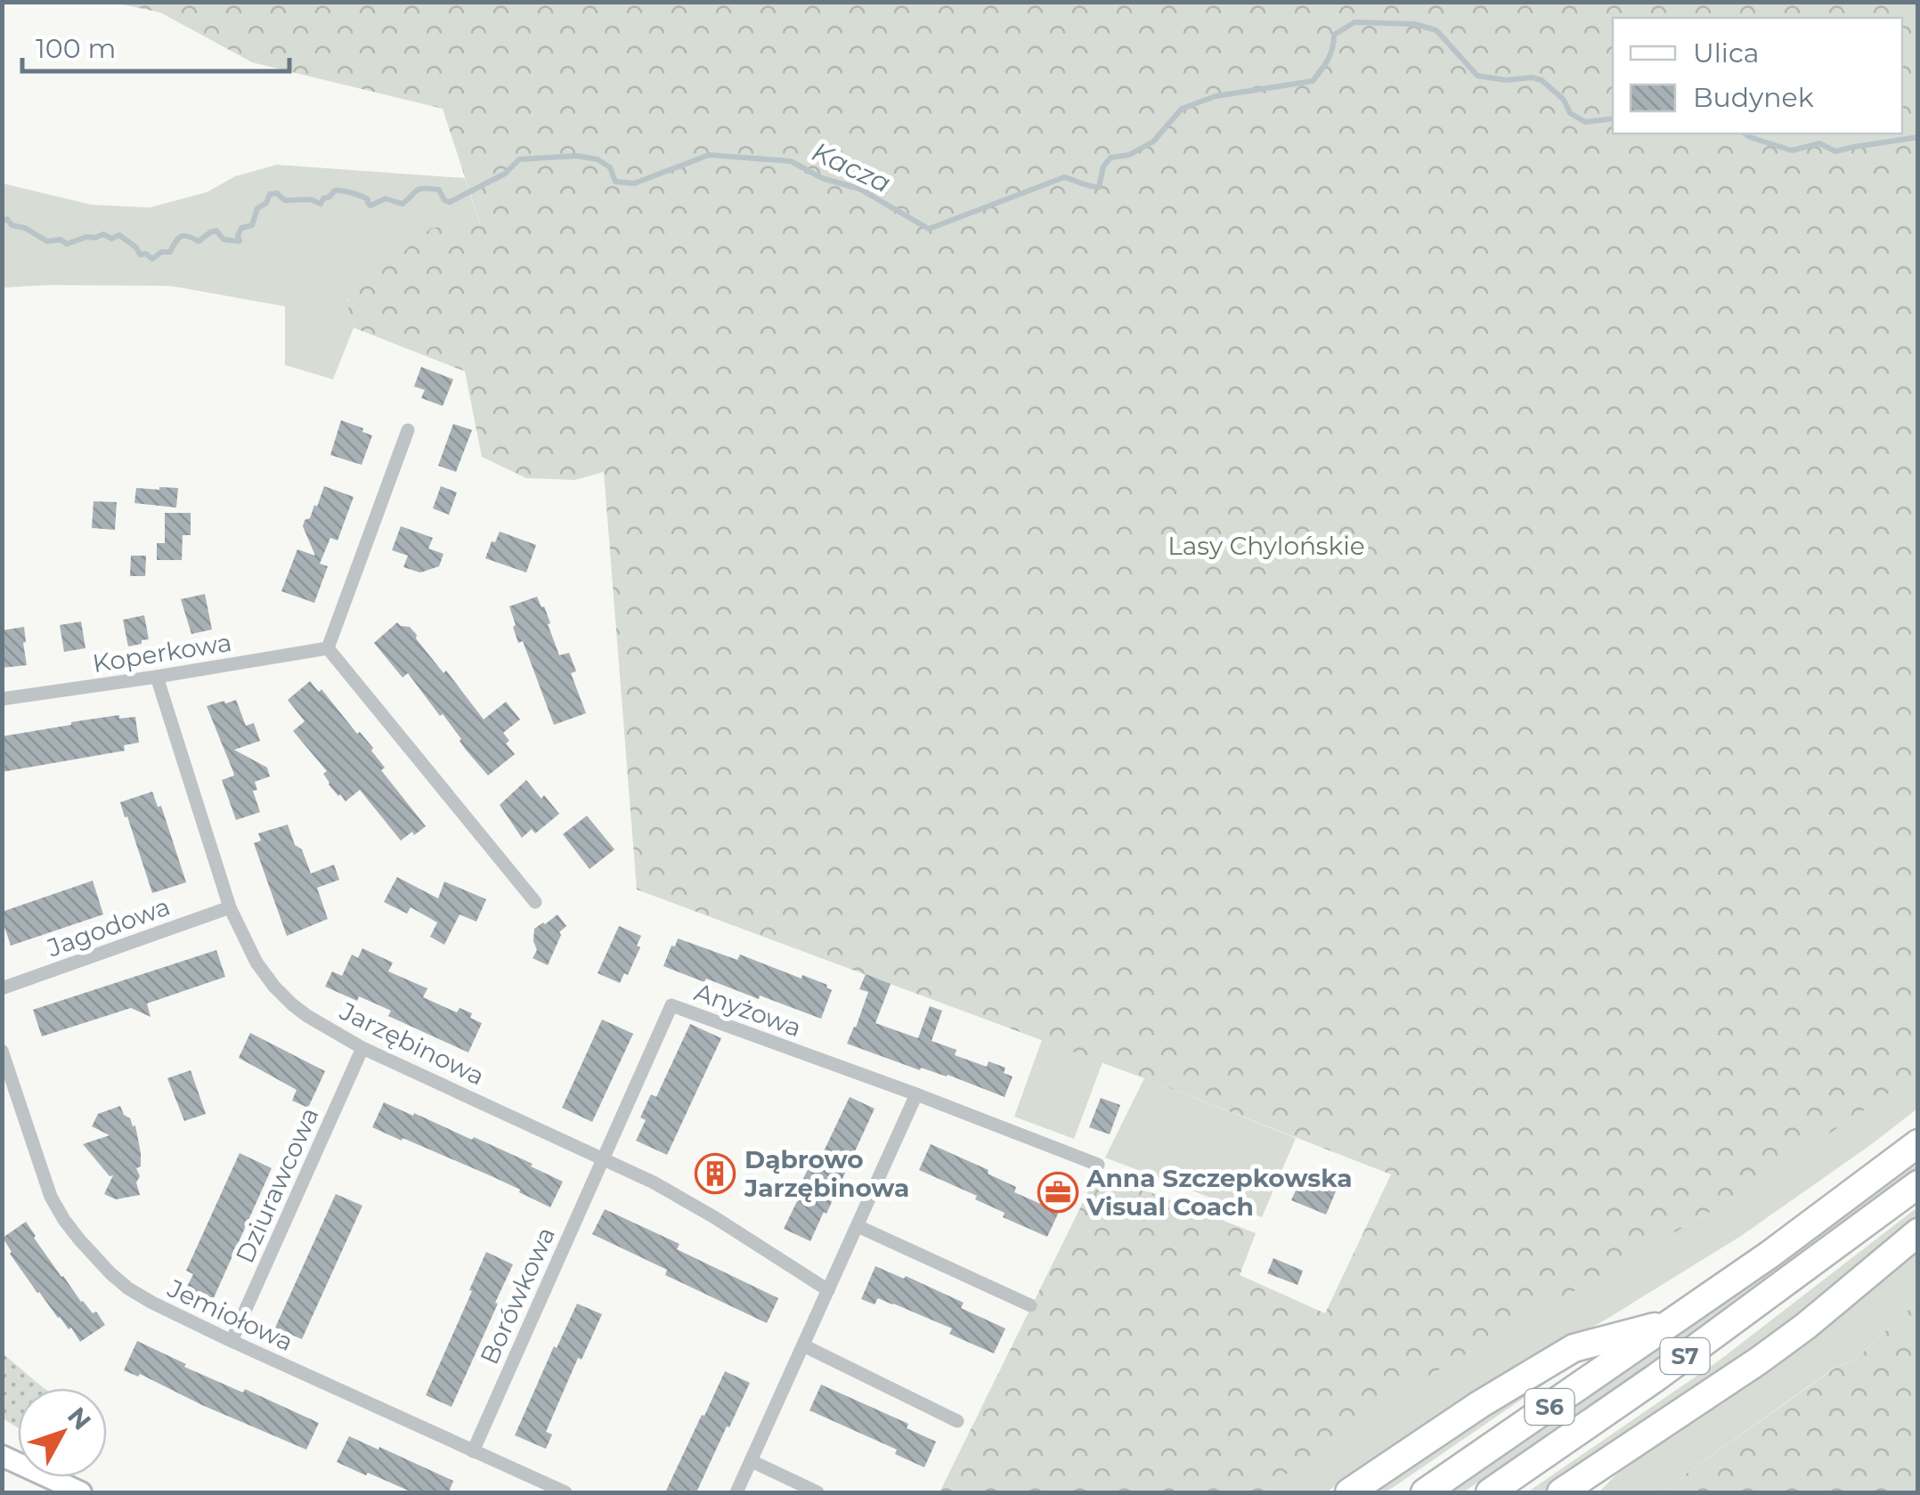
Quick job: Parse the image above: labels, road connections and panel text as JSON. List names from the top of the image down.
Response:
{
  "streets": {
    "highway": ["S7", "S6"],
    "street": [
      "Koperkowa",
      "Jagodowa",
      "Anyżowa",
      "Jarzębinowa",
      "Dziurawcowa",
      "Borówkowa",
      "Jemiołowa"
    ]
  },
  "crossings": [
    ["Koperkowa", "Jarzębinowa"],
    ["Jagodowa", "Jarzębinowa"],
    ["Anyżowa", "Jarzębinowa"],
    ["Anyżowa", "Borówkowa"],
    ["Jarzębinowa", "Dziurawcowa"],
    ["Jarzębinowa", "Borówkowa"],
    ["Dziurawcowa", "Jemiołowa"],
    ["Borówkowa", "Jemiołowa"],
    ["S7", "S6"]
  ],
  "water": ["Kacza"],
  "parks": ["Lasy Chylońskie"],
  "places": {
    "building": ["Dąbrowo Jarzębinowa"],
    "office": ["Anna Szczepkowska Visual Coach"]
  },
  "legend": ["Ulica", "Budynek"],
  "scale_bar": "100 m",
  "north": "top right"
}
